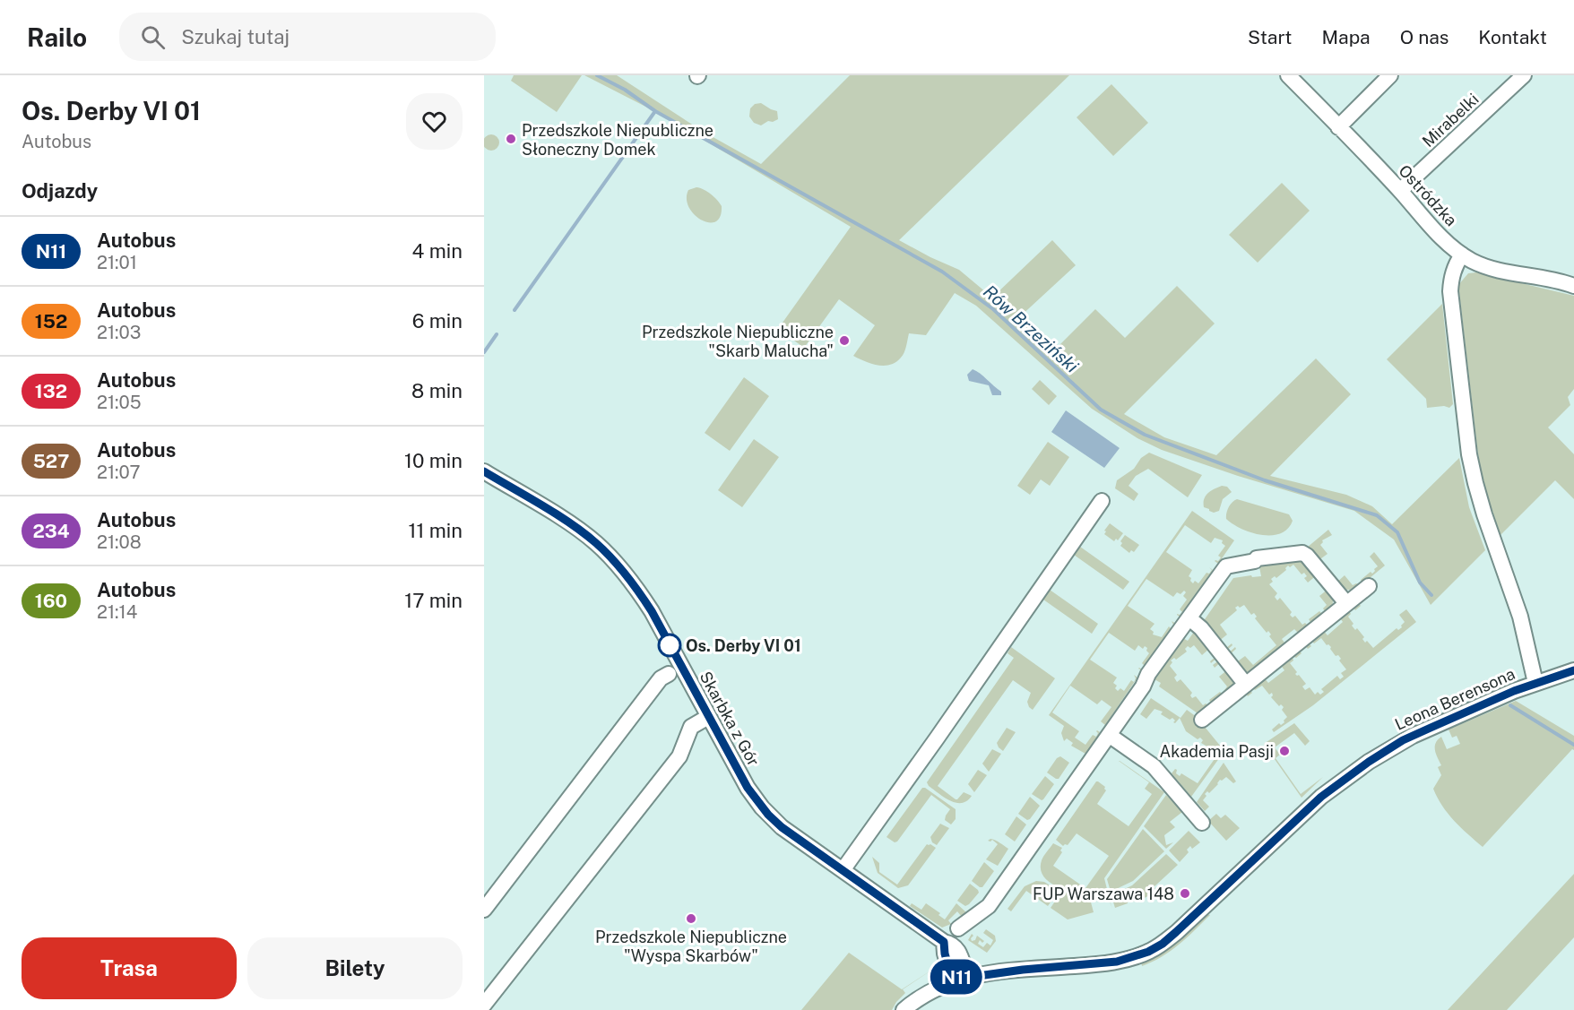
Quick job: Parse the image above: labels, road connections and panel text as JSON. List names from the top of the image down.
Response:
{
  "streets": {
    "street": [
      "Mirabelki",
      "Ostródzka",
      "Leona Berensona",
      "Skarbka z Gór"
    ]
  },
  "crossings": [
    ["Mirabelki", "Ostródzka"],
    ["Ostródzka", "Leona Berensona"],
    ["Leona Berensona", "Skarbka z Gór"]
  ],
  "water": ["Rów Brzeziński"],
  "places": [
    "Przedszkole Niepubliczne Słoneczny Domek",
    "Przedszkole Niepubliczne \"Skarb Malucha\"",
    "Os. Derby VI 01",
    "Akademia Pasji",
    "FUP Warszawa 148",
    "Przedszkole Niepubliczne \"Wyspa Skarbów\""
  ],
  "lines": ["bus line N11"],
  "page": {
    "header": "Railo",
    "search": "Szukaj tutaj",
    "nav": [
      "Start",
      "Mapa",
      "O nas",
      "Kontakt"
    ],
    "heading": [
      ["Os. Derby VI 01", "Autobus"],
      "Odjazdy"
    ],
    "on_map": "N11",
    "list": [
      {
        "mark": "N11",
        "name": "Autobus",
        "note": "21:01",
        "value": "4 min"
      },
      {
        "mark": "152",
        "name": "Autobus",
        "note": "21:03",
        "value": "6 min"
      },
      {
        "mark": "132",
        "name": "Autobus",
        "note": "21:05",
        "value": "8 min"
      },
      {
        "mark": "527",
        "name": "Autobus",
        "note": "21:07",
        "value": "10 min"
      },
      {
        "mark": "234",
        "name": "Autobus",
        "note": "21:08",
        "value": "11 min"
      },
      {
        "mark": "160",
        "name": "Autobus",
        "note": "21:14",
        "value": "17 min"
      }
    ],
    "buttons": ["Trasa", "Bilety"]
  }
}
